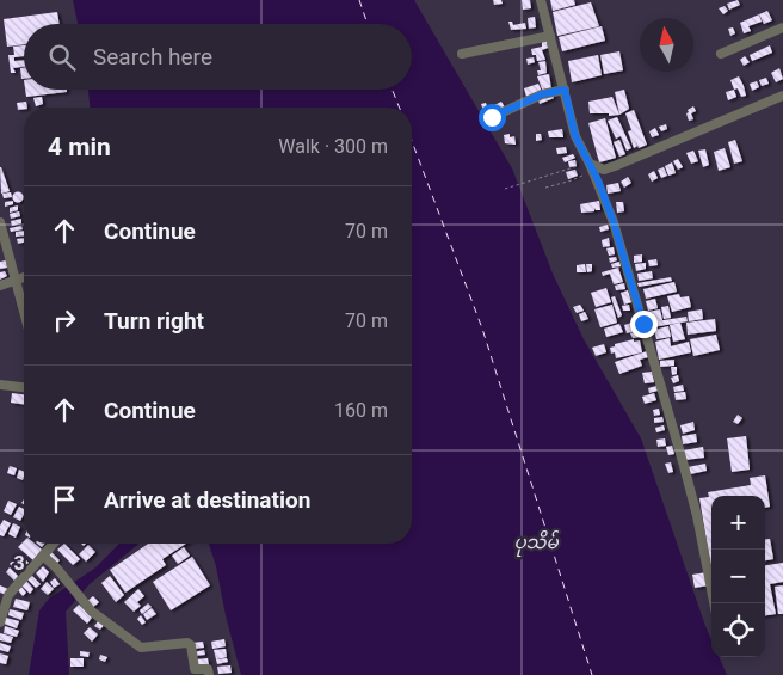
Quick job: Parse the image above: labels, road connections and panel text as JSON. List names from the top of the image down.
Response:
{
  "water": ["ပုသိမ်"],
  "north": "top",
  "page": {
    "search": "Search here",
    "heading": ["4 min", "Walk · 300 m"],
    "list": [
      ["Continue", "70 m"],
      ["Turn right", "70 m"],
      ["Continue", "160 m"],
      "Arrive at destination"
    ],
    "map_buttons": ["+", "−"]
  },
  "grid": {
    "rows": ["3"]
  }
}
